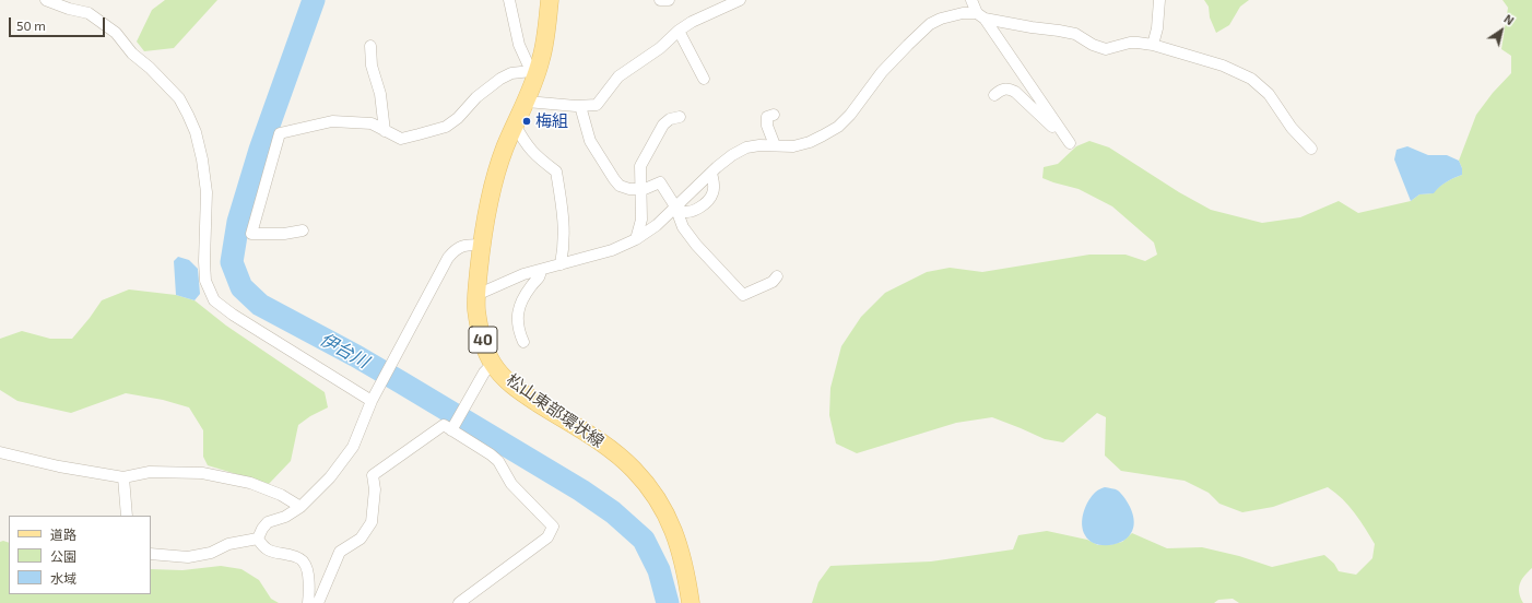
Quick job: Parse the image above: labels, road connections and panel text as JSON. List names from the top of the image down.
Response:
{
  "streets": {
    "main road": ["40", "松山東部環状線"]
  },
  "water": ["伊台川"],
  "places": ["梅組"],
  "legend": ["道路", "公園", "水域"],
  "scale_bar": "50 m",
  "north": "top right"
}
